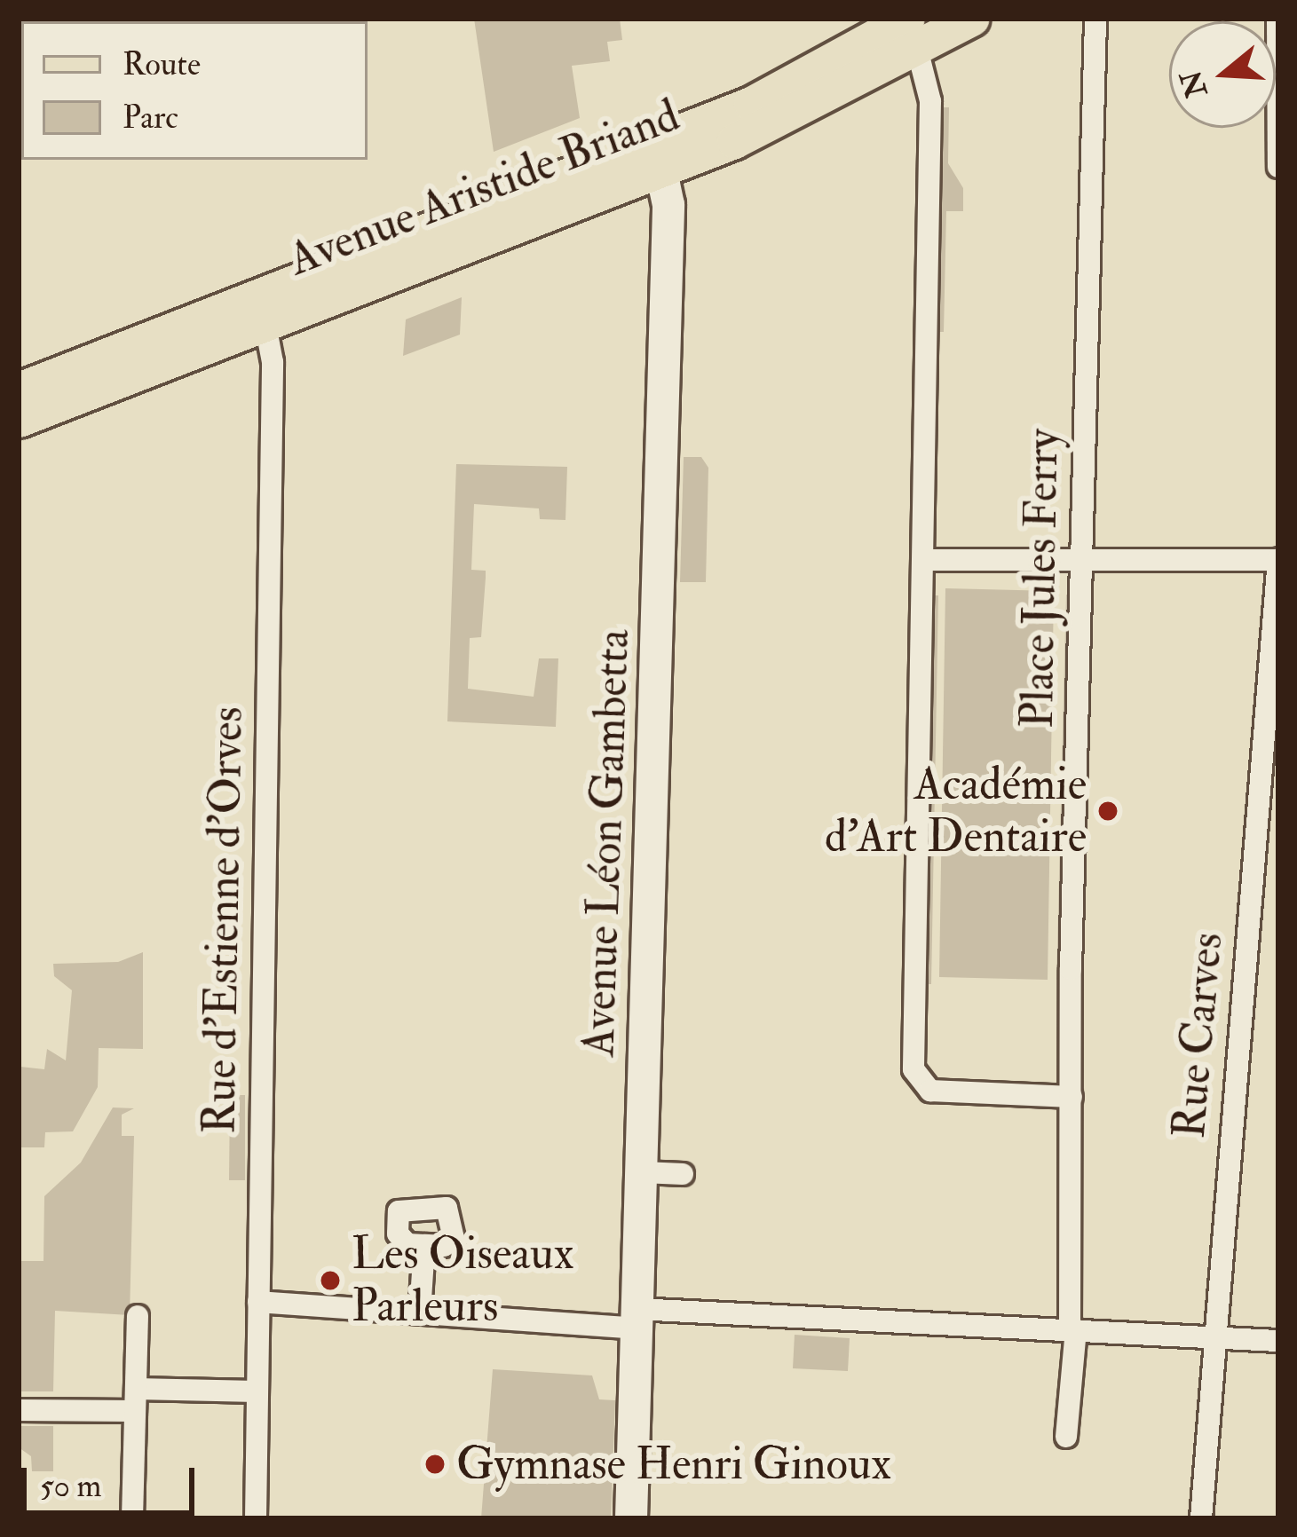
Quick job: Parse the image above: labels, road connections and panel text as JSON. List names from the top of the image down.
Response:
{
  "streets": {
    "main road": ["Avenue Aristide Briand", "Avenue Léon Gambetta"],
    "street": ["Place Jules Ferry", "Rue d'Estienne d'Orves", "Rue Carves"]
  },
  "crossings": [
    ["Avenue Aristide Briand", "Avenue Léon Gambetta"],
    ["Avenue Aristide Briand", "Rue d'Estienne d'Orves"]
  ],
  "places": ["Académie d'Art Dentaire", "Les Oiseaux Parleurs", "Gymnase Henri Ginoux"],
  "legend": ["Route", "Parc"],
  "scale_bar": "50 m",
  "north": "left"
}
